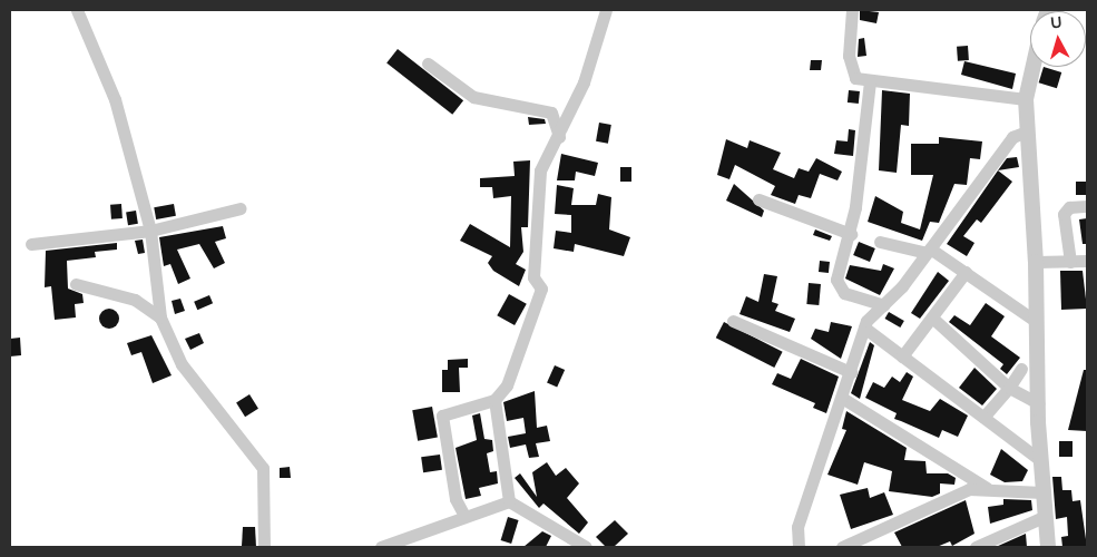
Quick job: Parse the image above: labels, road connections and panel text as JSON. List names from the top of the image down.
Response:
{
  "north": "top"
}
